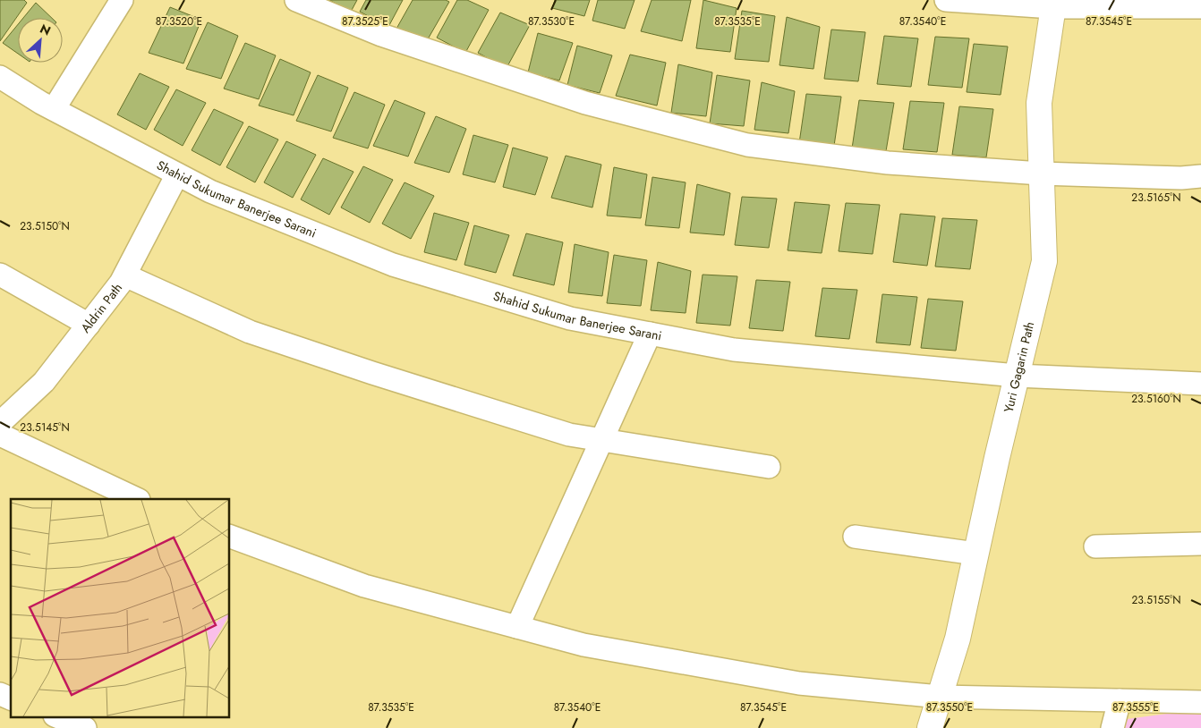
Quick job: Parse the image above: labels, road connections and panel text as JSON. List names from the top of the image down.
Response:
{
  "streets": {
    "street": ["Shahid Sukumar Banerjee Sarani", "Aldrin Path", "Yuri Gagarin Path"]
  },
  "crossings": [
    ["Shahid Sukumar Banerjee Sarani", "Aldrin Path"],
    ["Shahid Sukumar Banerjee Sarani", "Yuri Gagarin Path"]
  ],
  "north": "top right",
  "coordinates": [
    "87.3520°E",
    "87.3525°E",
    "87.3530°E",
    "87.3535°E",
    "87.3540°E",
    "87.3545°E",
    "23.5165°N",
    "23.5150°N",
    "23.5160°N",
    "23.5145°N",
    "23.5155°N",
    "87.3550°E",
    "87.3555°E"
  ]
}
